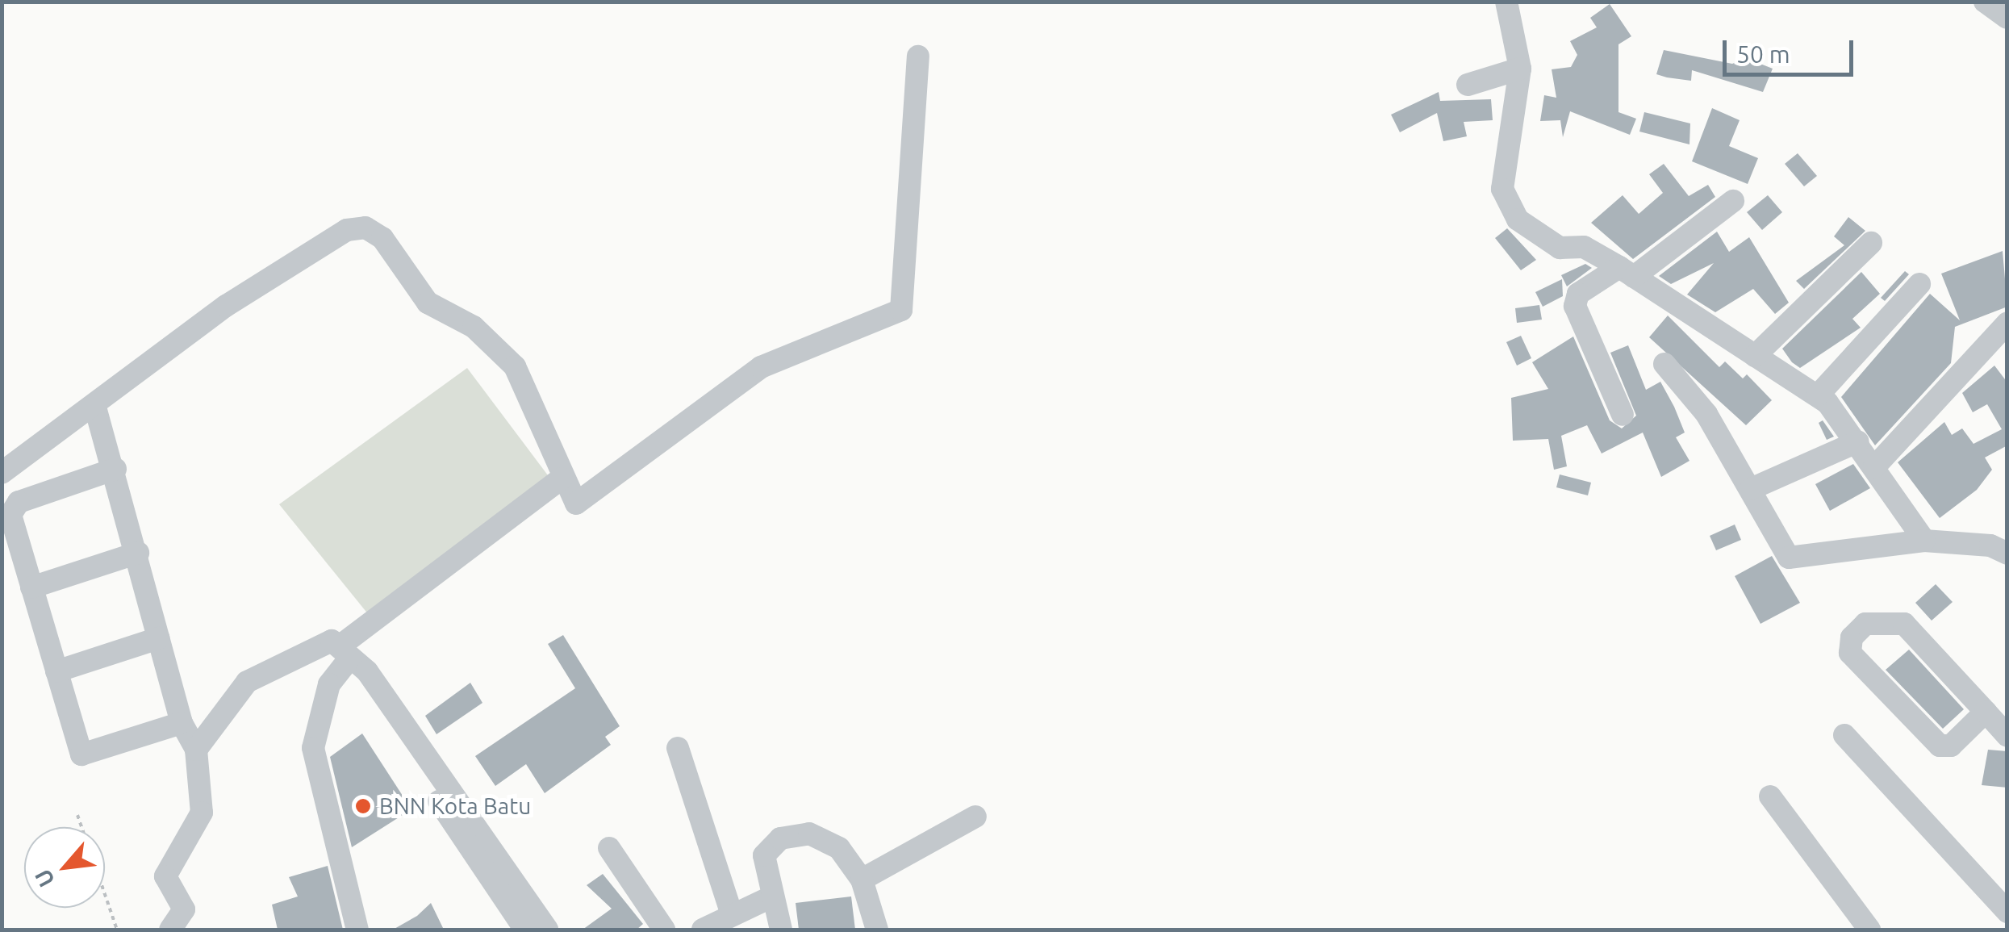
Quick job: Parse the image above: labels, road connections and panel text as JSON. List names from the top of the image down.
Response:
{
  "places": ["BNN Kota Batu"],
  "scale_bar": "50 m",
  "north": "bottom left"
}
